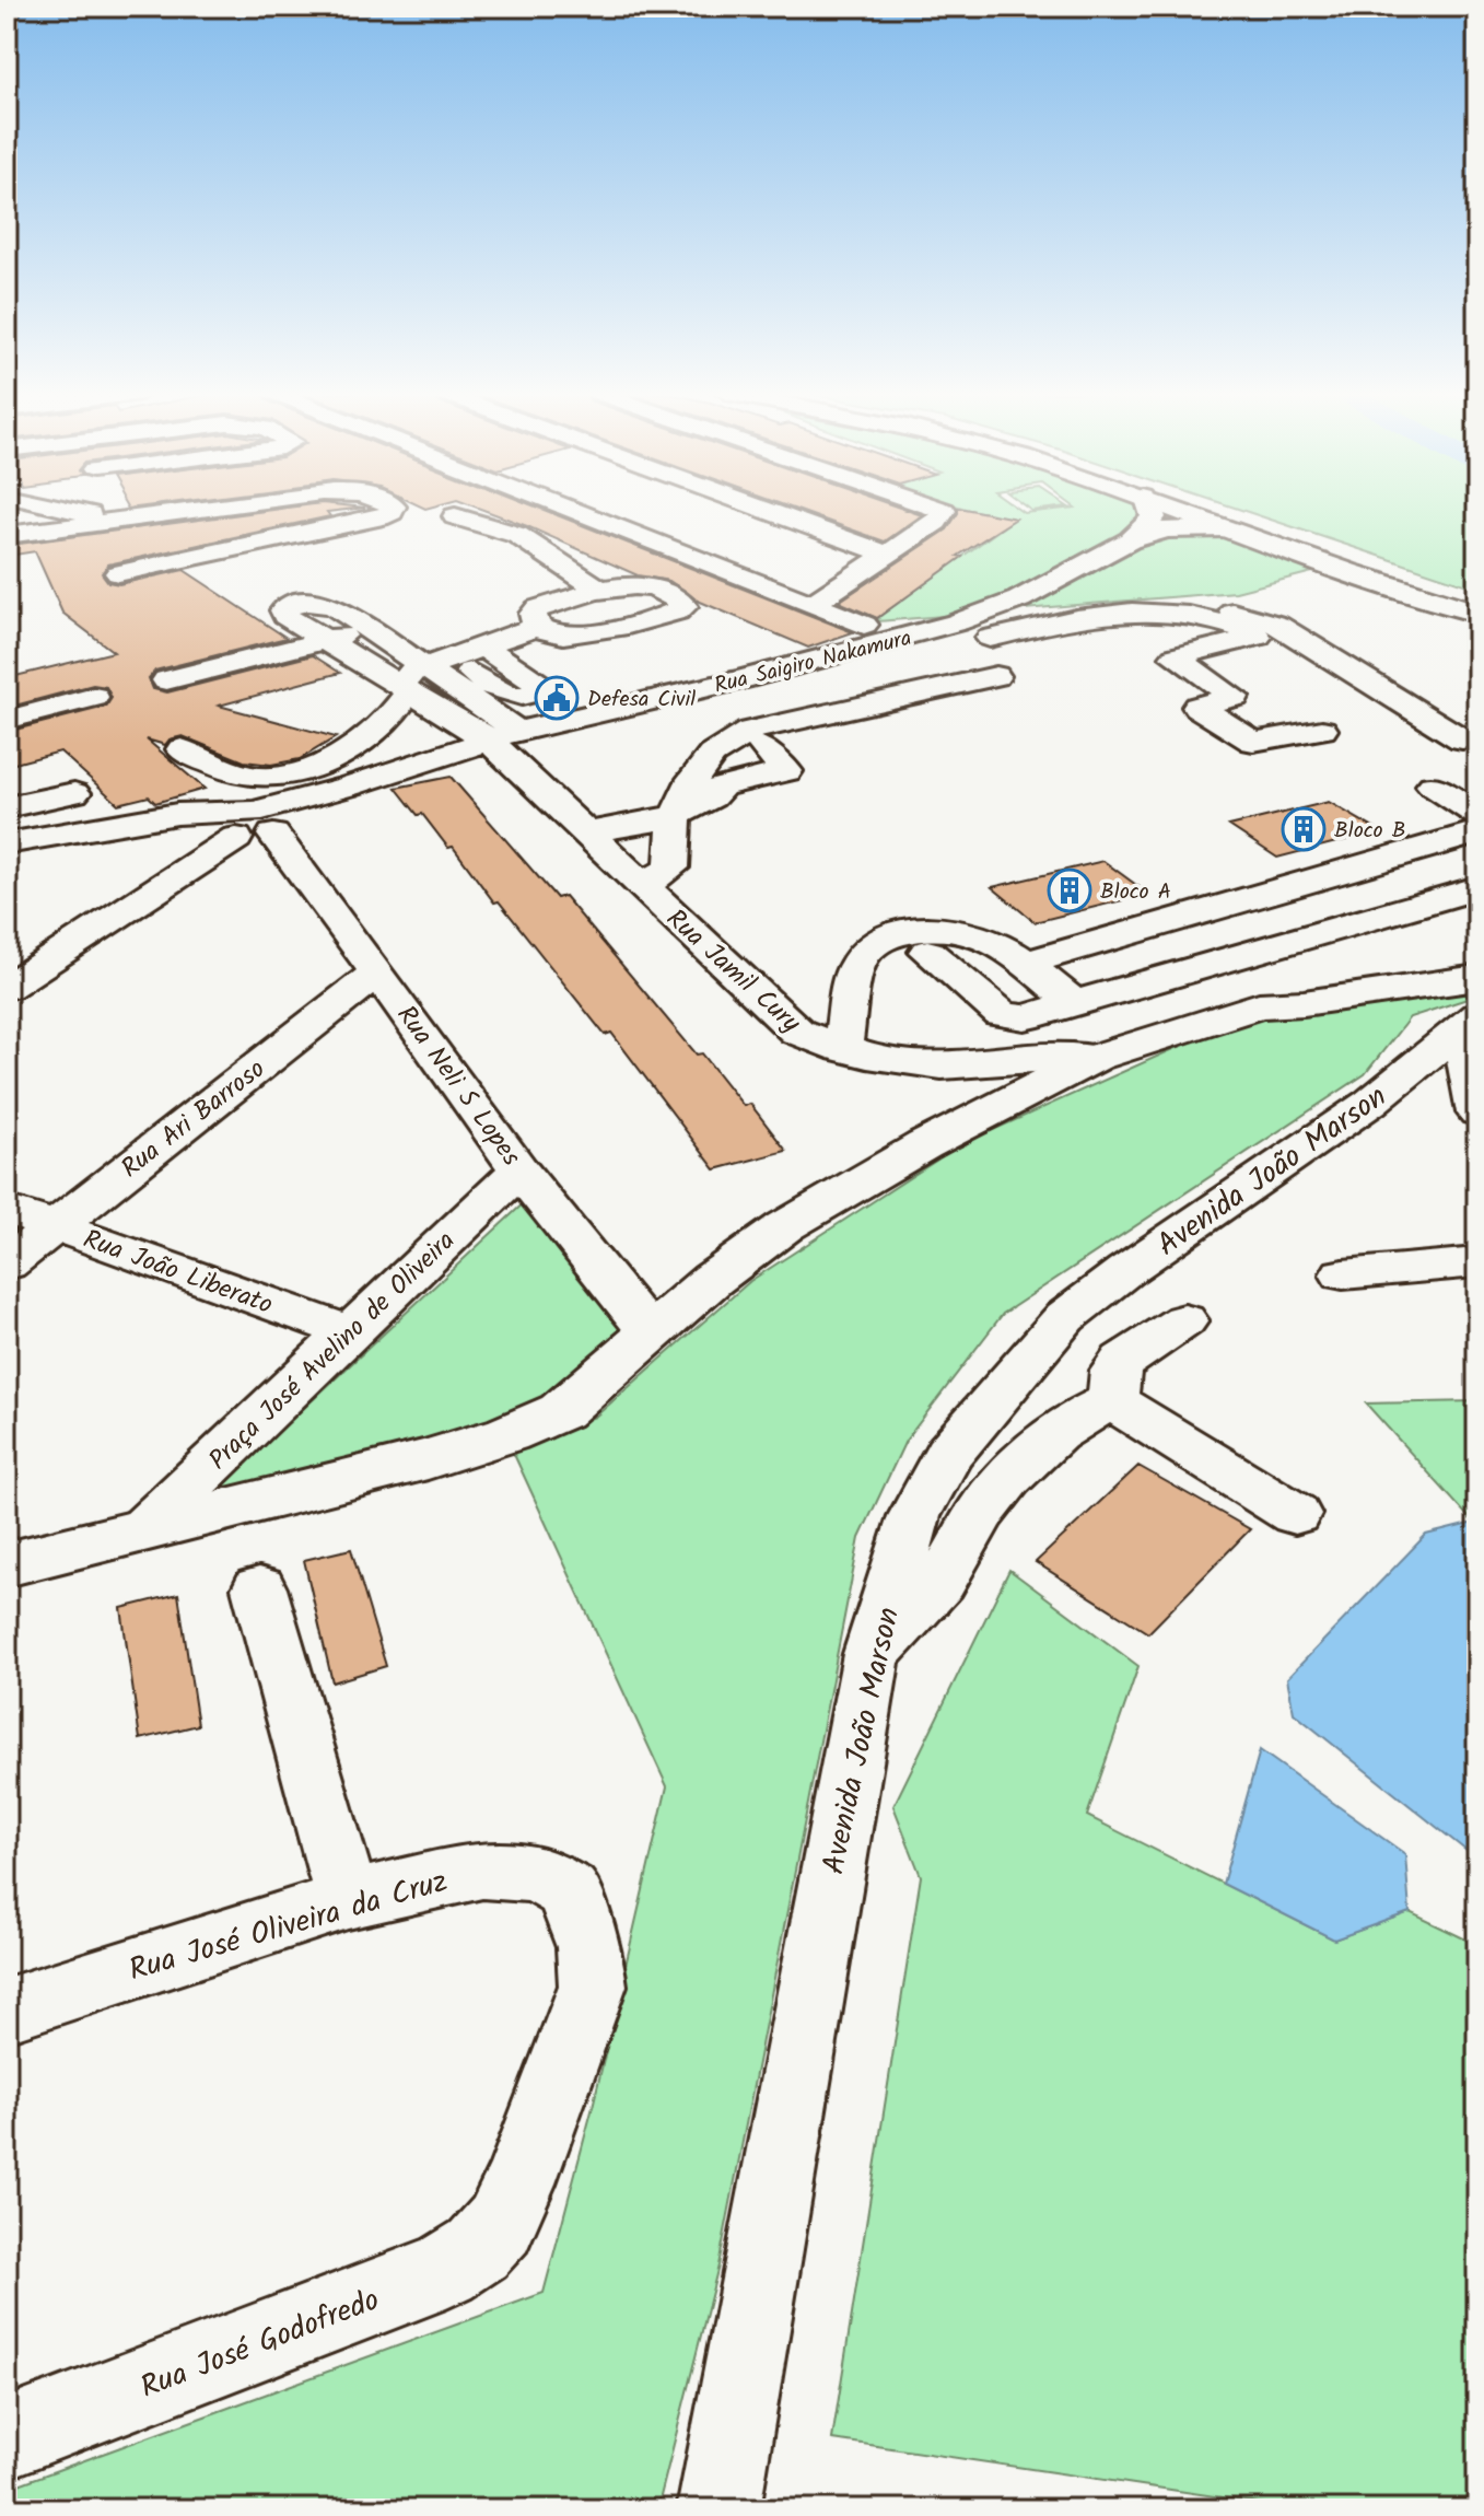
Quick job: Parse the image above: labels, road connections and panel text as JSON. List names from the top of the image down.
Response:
{
  "streets": {
    "street": [
      "Rua Saigiro Nakamura",
      "Rua Jamil Cury",
      "Rua Neli S Lopes",
      "Rua Ari Barroso",
      "Avenida João Marson",
      "Rua João Liberato",
      "Praça José Avelino de Oliveira",
      "Rua José Oliveira da Cruz",
      "Rua José Godofredo"
    ]
  },
  "crossings": [
    ["Rua Saigiro Nakamura", "Rua Jamil Cury"],
    ["Rua Saigiro Nakamura", "Rua Neli S Lopes"],
    ["Rua Neli S Lopes", "Rua Ari Barroso"],
    ["Rua Neli S Lopes", "Praça José Avelino de Oliveira"],
    ["Rua Ari Barroso", "Rua João Liberato"],
    ["Rua João Liberato", "Praça José Avelino de Oliveira"],
    ["Rua José Oliveira da Cruz", "Rua José Godofredo"]
  ],
  "places": {
    "public building": ["Defesa Civil"],
    "building": ["Bloco B", "Bloco A"]
  }
}
